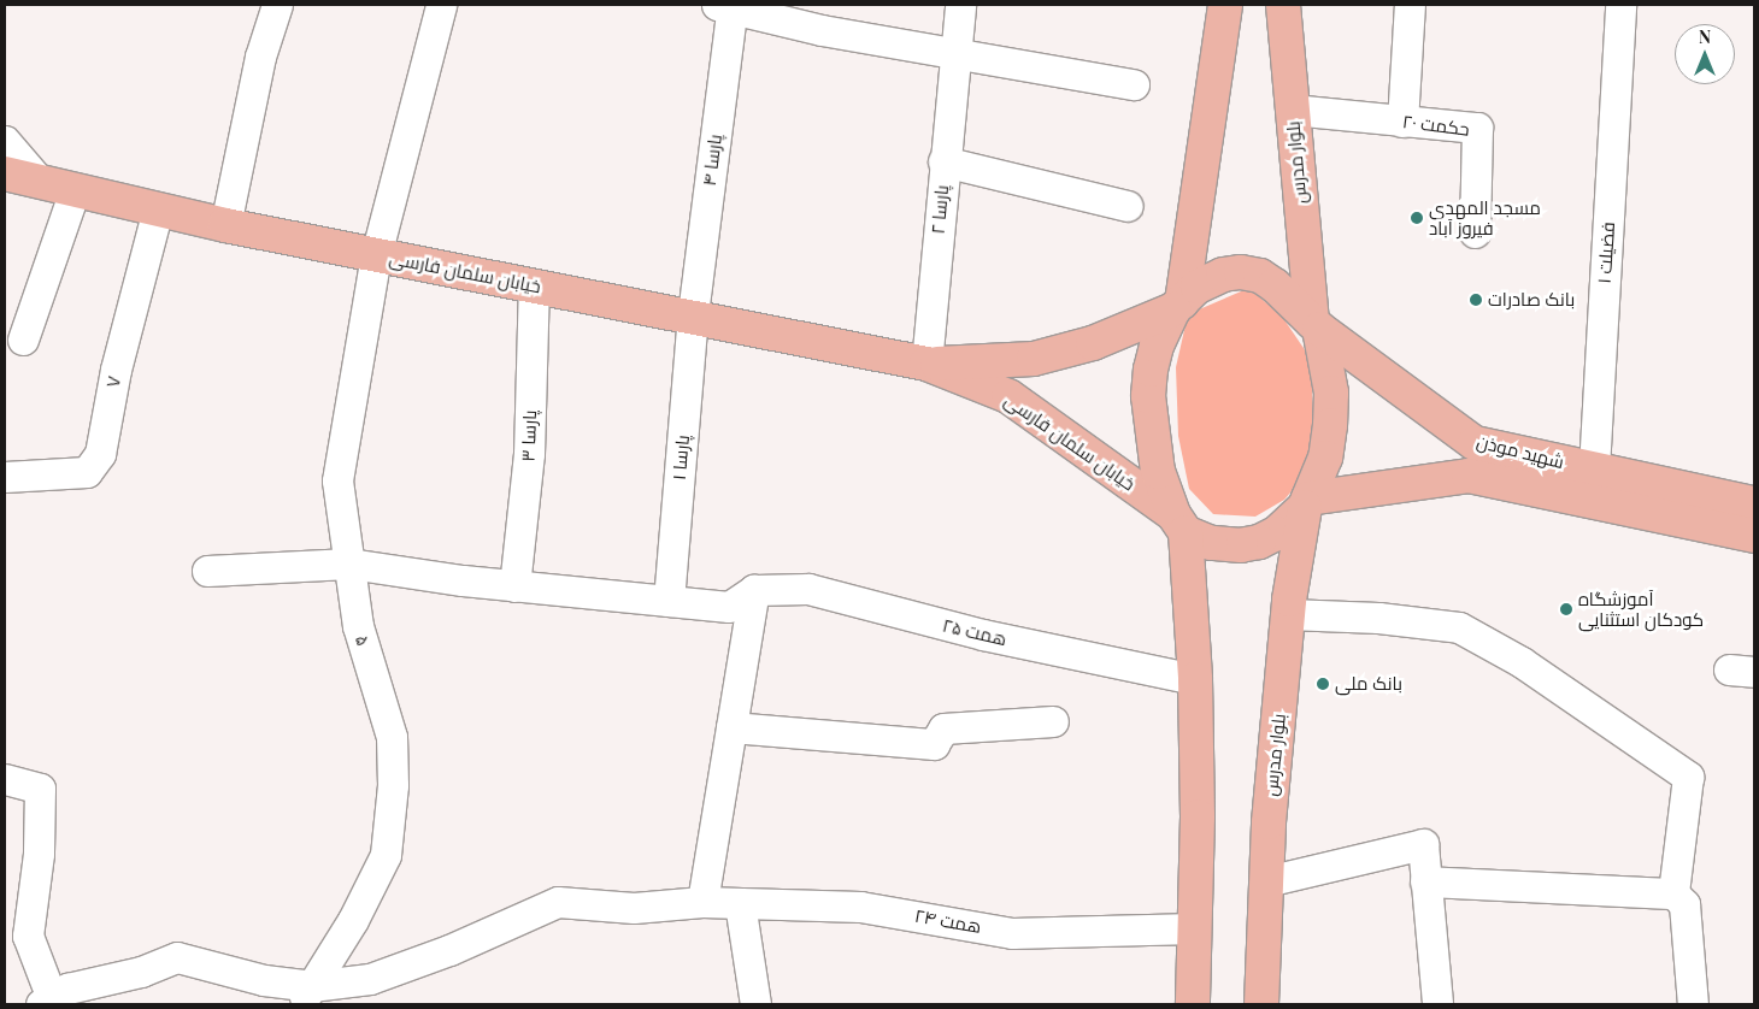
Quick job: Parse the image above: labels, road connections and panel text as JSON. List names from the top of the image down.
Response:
{
  "streets": {
    "main road": ["بلوار مدرس", "خیابان سلمان فارسی", "شهید موذن"],
    "street": [
      "حکمت ۲۰",
      "پارسا ۴",
      "پارسا ۲",
      "فضیلت ۱",
      "۷",
      "پارسا ۳",
      "پارسا ۱",
      "همت ۲۵",
      "۵",
      "همت ۲۴"
    ]
  },
  "crossings": [
    ["حکمت ۲۰", "بلوار مدرس"],
    ["پارسا ۴", "خیابان سلمان فارسی"],
    ["پارسا ۴", "پارسا ۱"],
    ["بلوار مدرس", "خیابان سلمان فارسی"],
    ["بلوار مدرس", "شهید موذن"],
    ["پارسا ۲", "خیابان سلمان فارسی"],
    ["فضیلت ۱", "شهید موذن"],
    ["خیابان سلمان فارسی", "۷"],
    ["خیابان سلمان فارسی", "پارسا ۳"],
    ["خیابان سلمان فارسی", "شهید موذن"],
    ["خیابان سلمان فارسی", "پارسا ۱"],
    ["خیابان سلمان فارسی", "۵"],
    ["۵", "همت ۲۴"]
  ],
  "places": [
    "مسجد المهدی فیروز آباد",
    "بانک صادرات",
    "آموزشگاه کودکان استثنایی",
    "بانک ملی"
  ],
  "north": "top"
}
